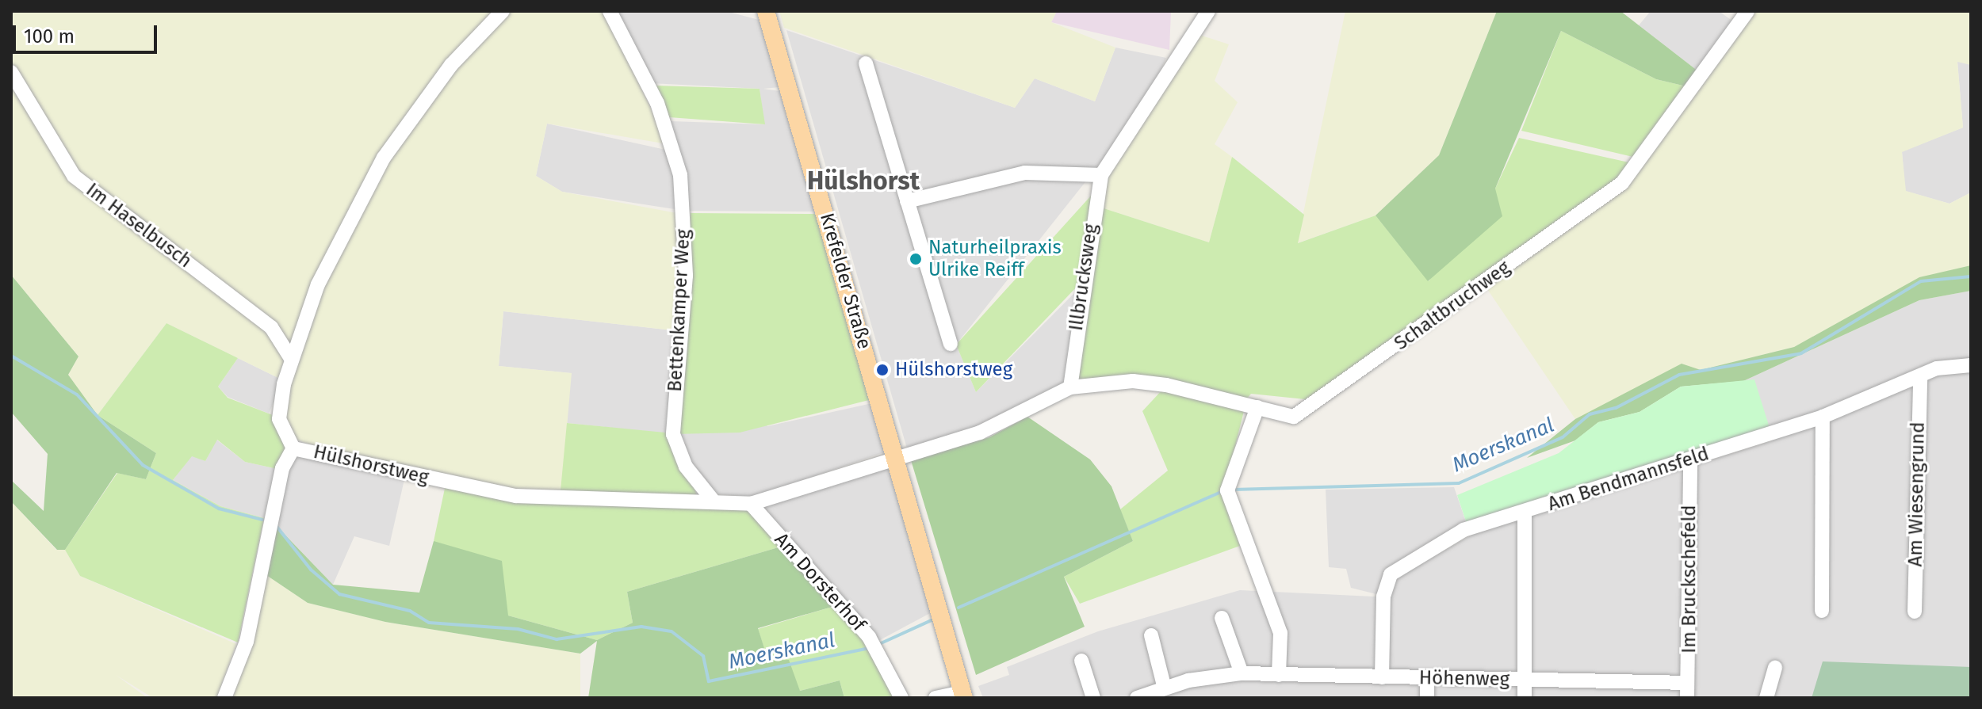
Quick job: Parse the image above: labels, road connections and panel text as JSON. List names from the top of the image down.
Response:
{
  "streets": {
    "main road": ["Krefelder Straße"],
    "street": [
      "Im Haselbusch",
      "Illbrucksweg",
      "Schaltbruchweg",
      "Bettenkamper Weg",
      "Hülshorstweg",
      "Am Bendmannsfeld",
      "Am Wiesengrund",
      "Im Bruckschefeld",
      "Am Dorsterhof",
      "Höhenweg"
    ]
  },
  "crossings": [
    ["Im Haselbusch", "Hülshorstweg"],
    ["Illbrucksweg", "Schaltbruchweg"],
    ["Krefelder Straße", "Hülshorstweg"],
    ["Bettenkamper Weg", "Hülshorstweg"],
    ["Hülshorstweg", "Am Dorsterhof"],
    ["Am Bendmannsfeld", "Am Wiesengrund"],
    ["Am Bendmannsfeld", "Im Bruckschefeld"],
    ["Am Bendmannsfeld", "Höhenweg"],
    ["Im Bruckschefeld", "Höhenweg"]
  ],
  "districts": ["Hülshorst"],
  "water": ["Moerskanal"],
  "places": ["Naturheilpraxis Ulrike Reiff", "Hülshorstweg"],
  "scale_bar": "100 m"
}
